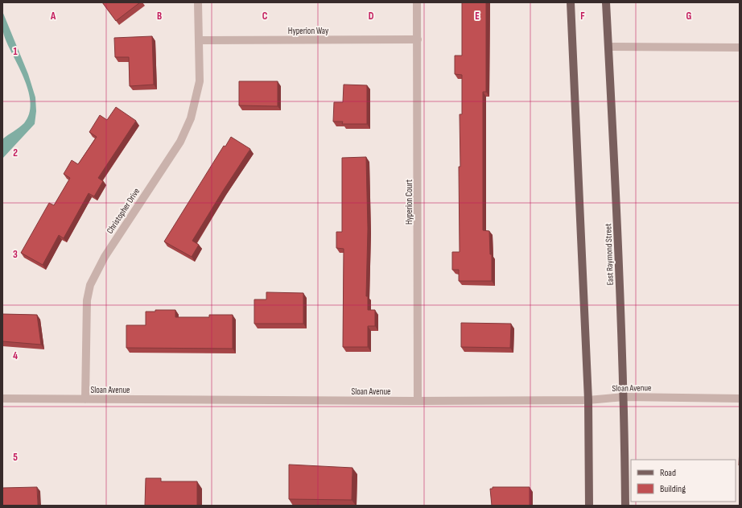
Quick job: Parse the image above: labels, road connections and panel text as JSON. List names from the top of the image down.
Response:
{
  "streets": {
    "main road": ["East Raymond Street"],
    "street": [
      "Hyperion Way",
      "Hyperion Court",
      "Christopher Drive",
      "Sloan Avenue"
    ]
  },
  "crossings": [
    ["Hyperion Way", "Hyperion Court"],
    ["Hyperion Way", "Christopher Drive"],
    ["Hyperion Court", "Sloan Avenue"],
    ["Christopher Drive", "Sloan Avenue"],
    ["East Raymond Street", "Sloan Avenue"]
  ],
  "legend": ["Road", "Building"],
  "grid": {
    "columns": [
      "A",
      "B",
      "C",
      "D",
      "E",
      "F",
      "G"
    ],
    "rows": [
      "1",
      "2",
      "3",
      "4",
      "5"
    ]
  }
}
